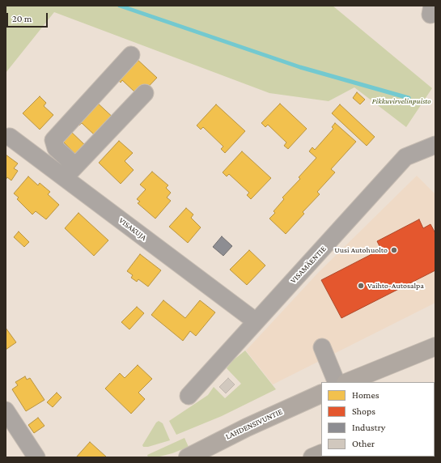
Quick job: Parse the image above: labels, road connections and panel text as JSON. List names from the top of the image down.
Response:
{
  "streets": {
    "main road": ["LAHDENSIVUNTIE"],
    "street": ["VISAKUJA", "VISAMÄENTIE"]
  },
  "crossings": [
    ["VISAKUJA", "VISAMÄENTIE"]
  ],
  "parks": ["Pikkuvirvelinpuisto"],
  "places": ["Uusi Autohuolto", "Vaihto-Autosalpa"],
  "legend": [
    "Homes",
    "Shops",
    "Industry",
    "Other"
  ],
  "scale_bar": "20 m"
}
